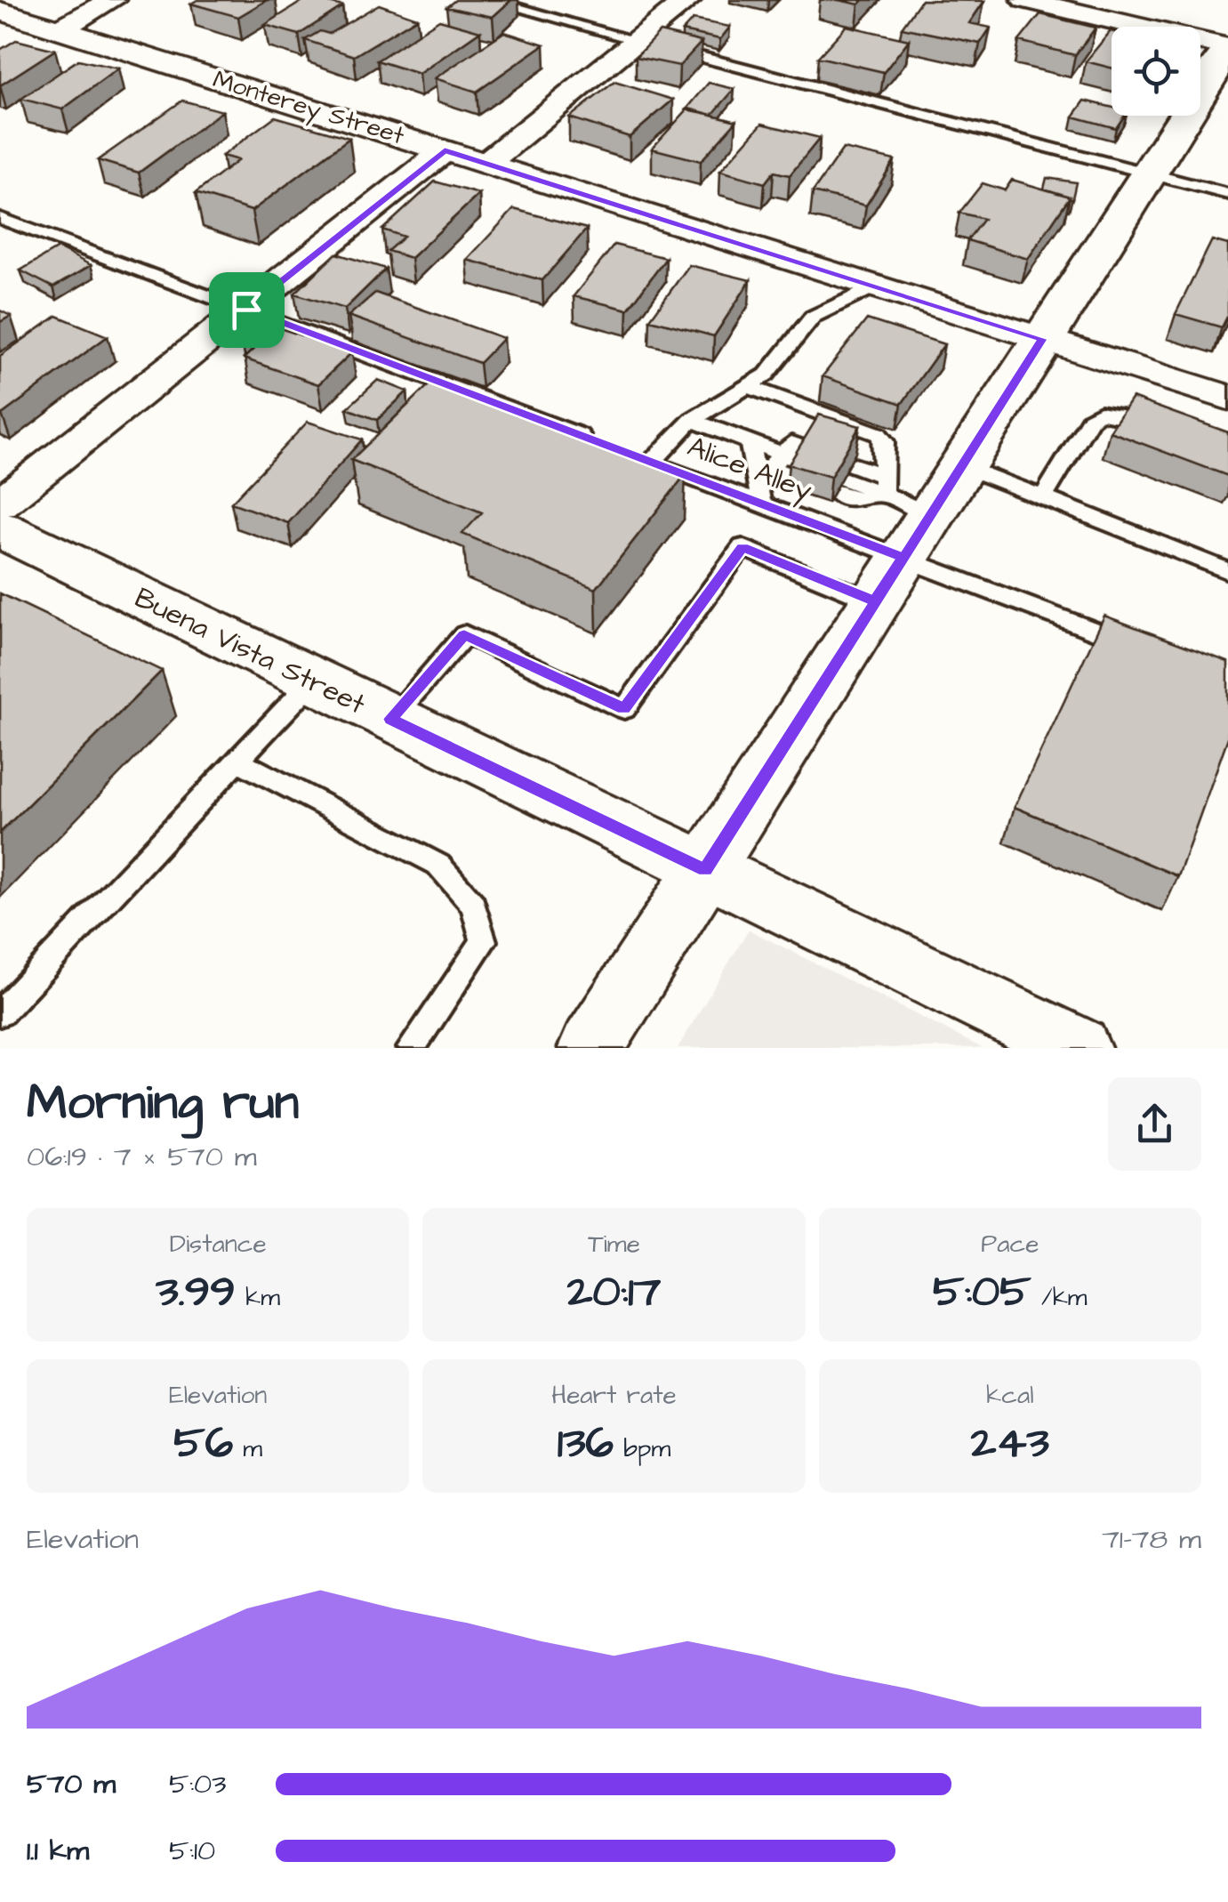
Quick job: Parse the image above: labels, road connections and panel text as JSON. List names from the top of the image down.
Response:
{
  "streets": {
    "main road": ["Buena Vista Street"],
    "street": ["Monterey Street"],
    "lane": ["Alice Alley"]
  },
  "page": {
    "heading": ["Morning run", "06:19 · 7 × 570 m"],
    "stats": [
      ["Distance", "3.99 km"],
      ["Time", "20:17"],
      ["Pace", "5:05 /km"],
      ["Elevation", "56 m"],
      ["Heart rate", "136 bpm"],
      ["kcal", "243"]
    ],
    "chart": ["Elevation", "71–78 m"],
    "list": [
      {
        "name": "570 m",
        "note": "5:03"
      },
      {
        "name": "1.1 km",
        "note": "5:10"
      }
    ]
  }
}
